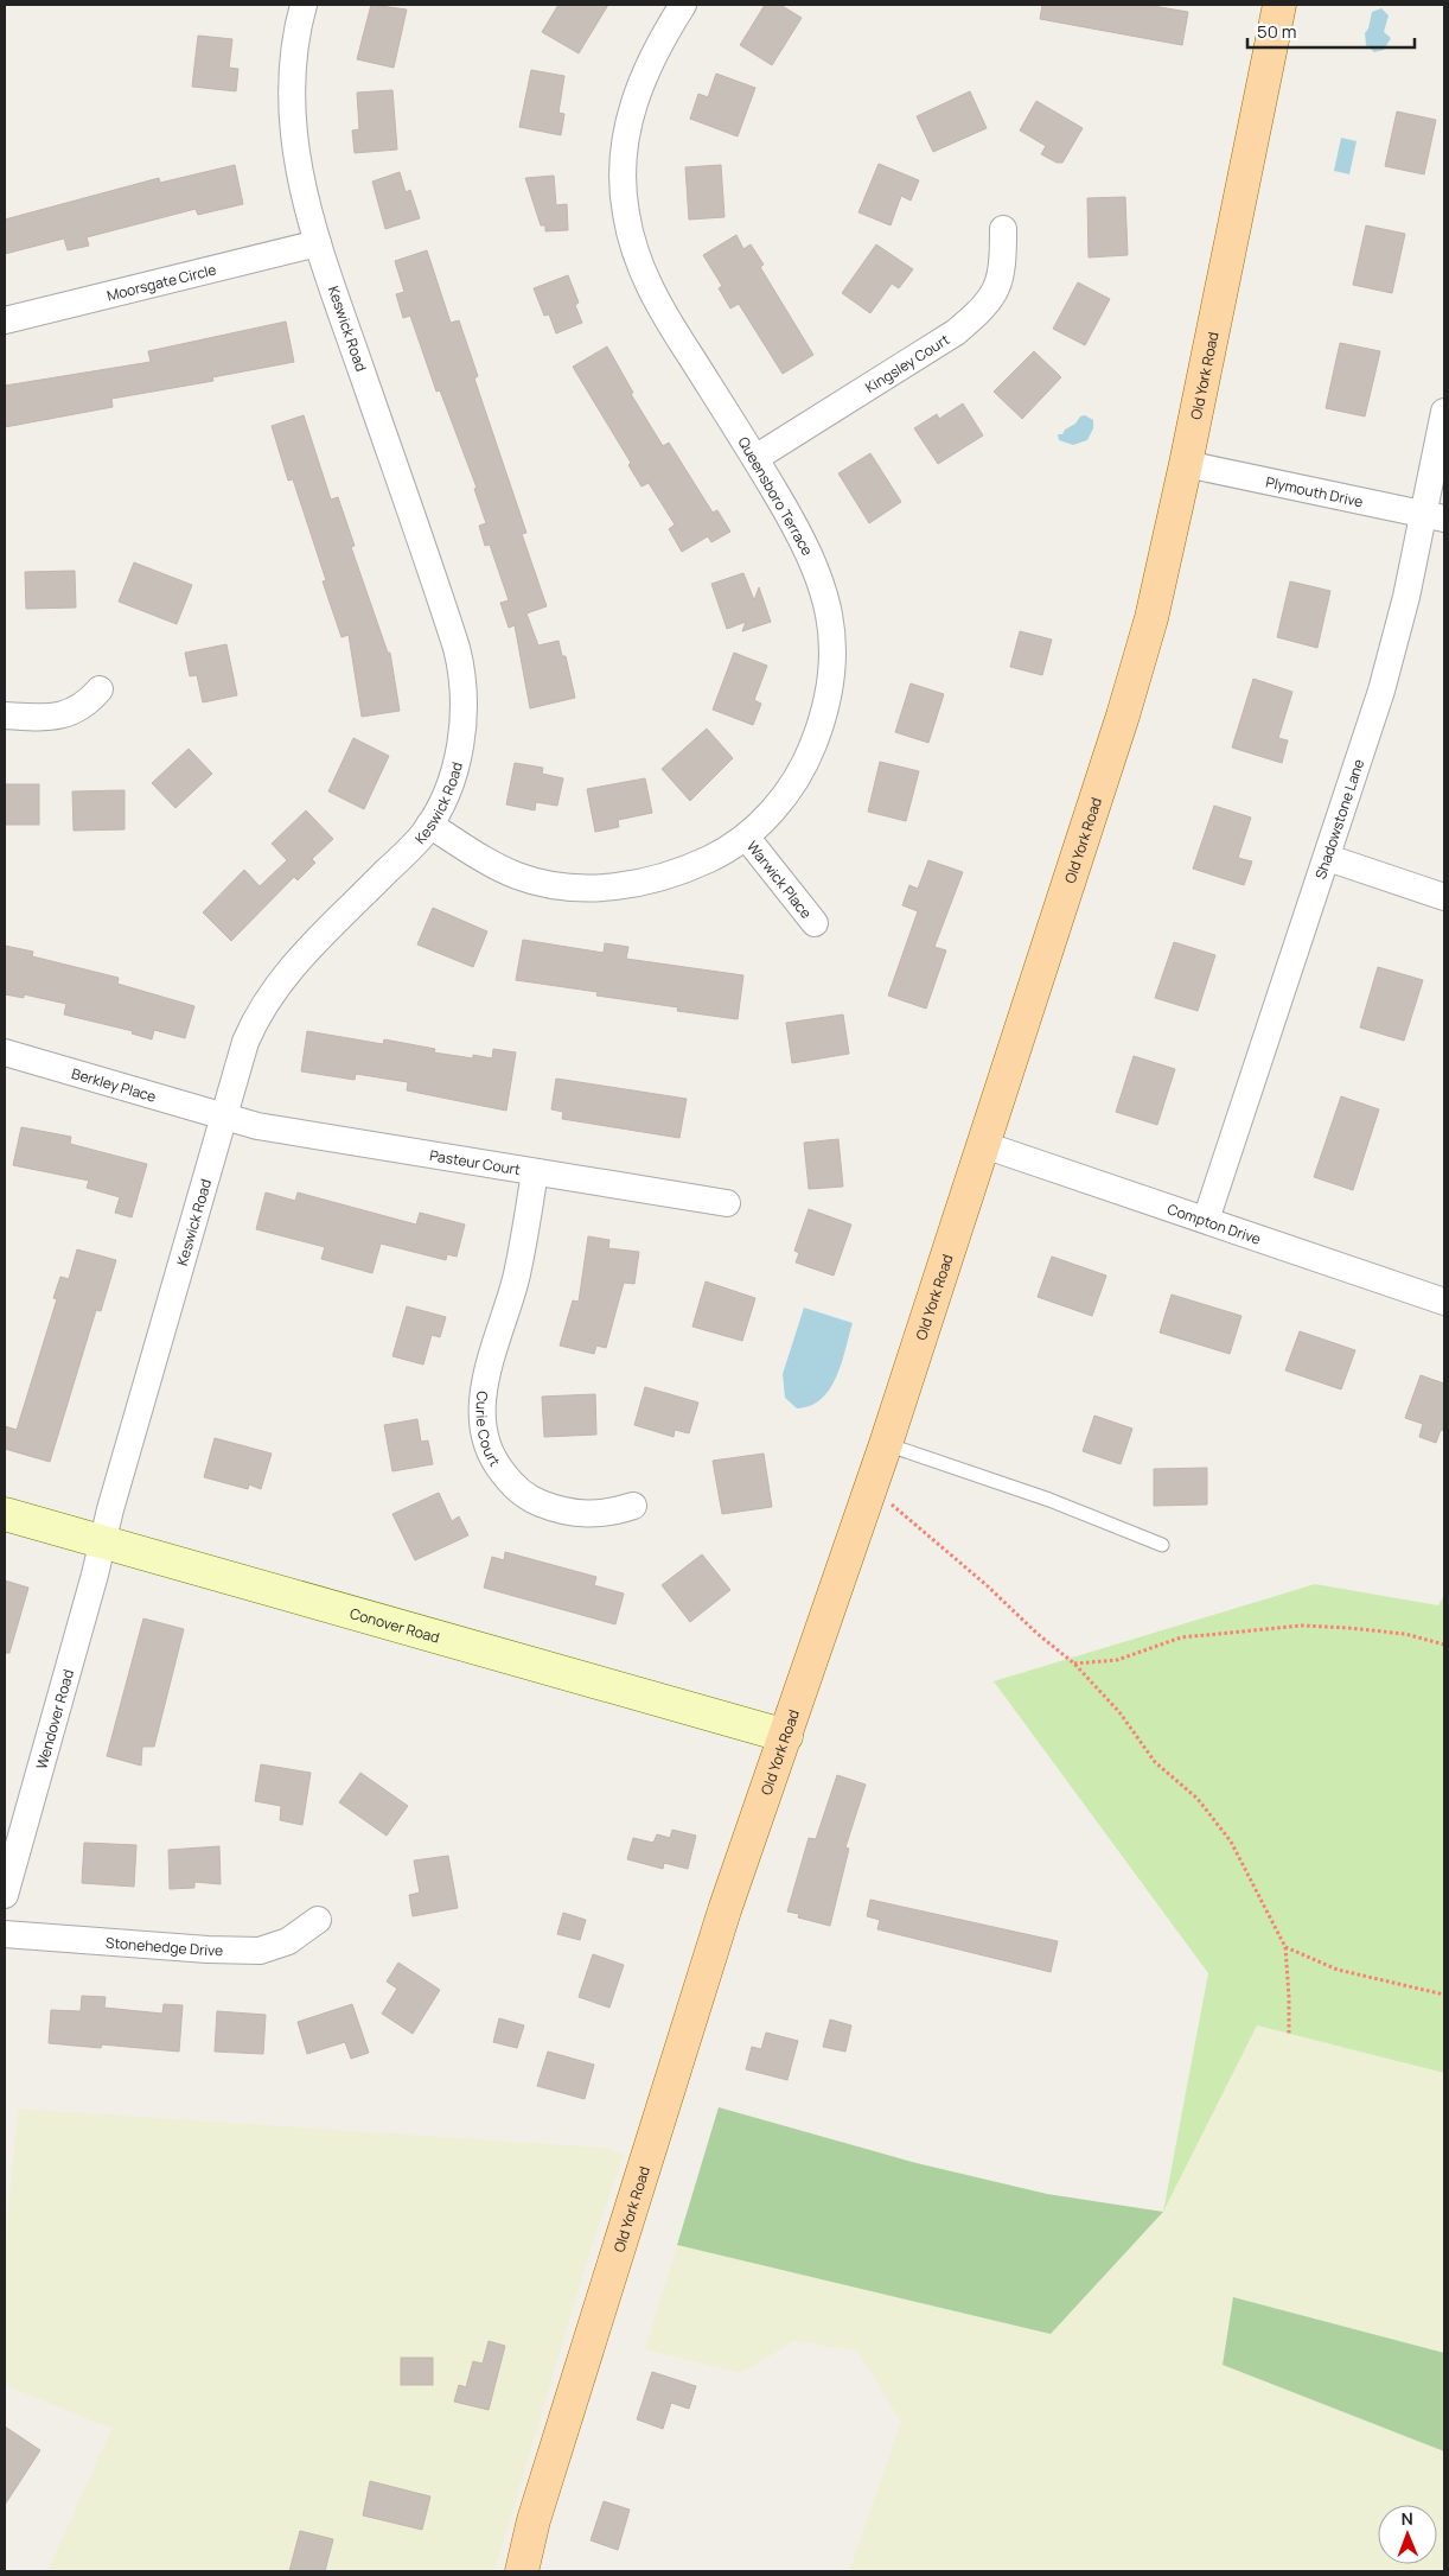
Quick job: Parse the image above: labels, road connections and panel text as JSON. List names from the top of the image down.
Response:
{
  "streets": {
    "main road": ["Old York Road"],
    "street": [
      "Moorsgate Circle",
      "Keswick Road",
      "Kingsley Court",
      "Plymouth Drive",
      "Queensboro Terrace",
      "Shadowstone Lane",
      "Warwick Place",
      "Berkley Place",
      "Pasteur Court",
      "Compton Drive",
      "Curie Court",
      "Conover Road",
      "Wendover Road",
      "Stonehedge Drive"
    ]
  },
  "crossings": [
    ["Moorsgate Circle", "Keswick Road"],
    ["Keswick Road", "Queensboro Terrace"],
    ["Keswick Road", "Berkley Place"],
    ["Keswick Road", "Pasteur Court"],
    ["Keswick Road", "Conover Road"],
    ["Keswick Road", "Wendover Road"],
    ["Kingsley Court", "Queensboro Terrace"],
    ["Old York Road", "Plymouth Drive"],
    ["Old York Road", "Compton Drive"],
    ["Old York Road", "Conover Road"],
    ["Plymouth Drive", "Shadowstone Lane"],
    ["Queensboro Terrace", "Warwick Place"],
    ["Shadowstone Lane", "Compton Drive"],
    ["Berkley Place", "Pasteur Court"],
    ["Pasteur Court", "Curie Court"],
    ["Conover Road", "Wendover Road"]
  ],
  "scale_bar": "50 m",
  "north": "top"
}
